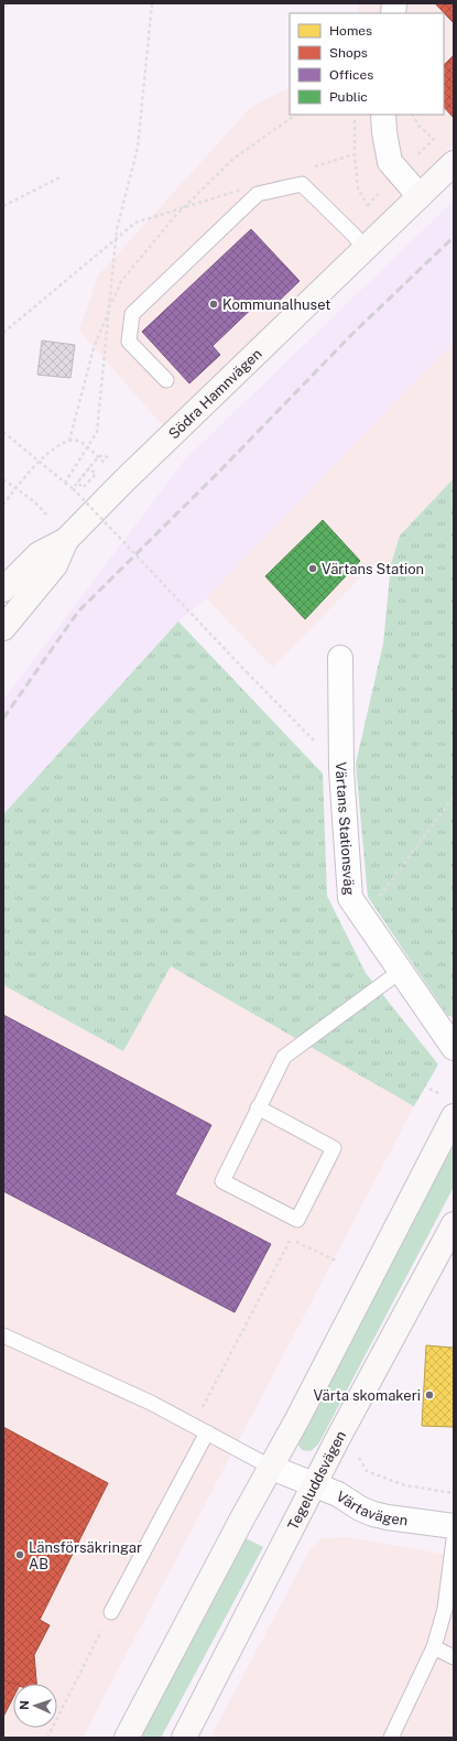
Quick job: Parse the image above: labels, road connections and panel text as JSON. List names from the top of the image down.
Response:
{
  "streets": {
    "main road": ["Södra Hamnvägen", "Tegeluddsvägen"],
    "street": ["Värtans Stationsväg", "Värtavägen"]
  },
  "crossings": [
    ["Tegeluddsvägen", "Värtavägen"]
  ],
  "places": [
    "Kommunalhuset",
    "Värtans Station",
    "Värta skomakeri",
    "Länsförsäkringar AB"
  ],
  "legend": [
    "Homes",
    "Shops",
    "Offices",
    "Public"
  ],
  "north": "left"
}
